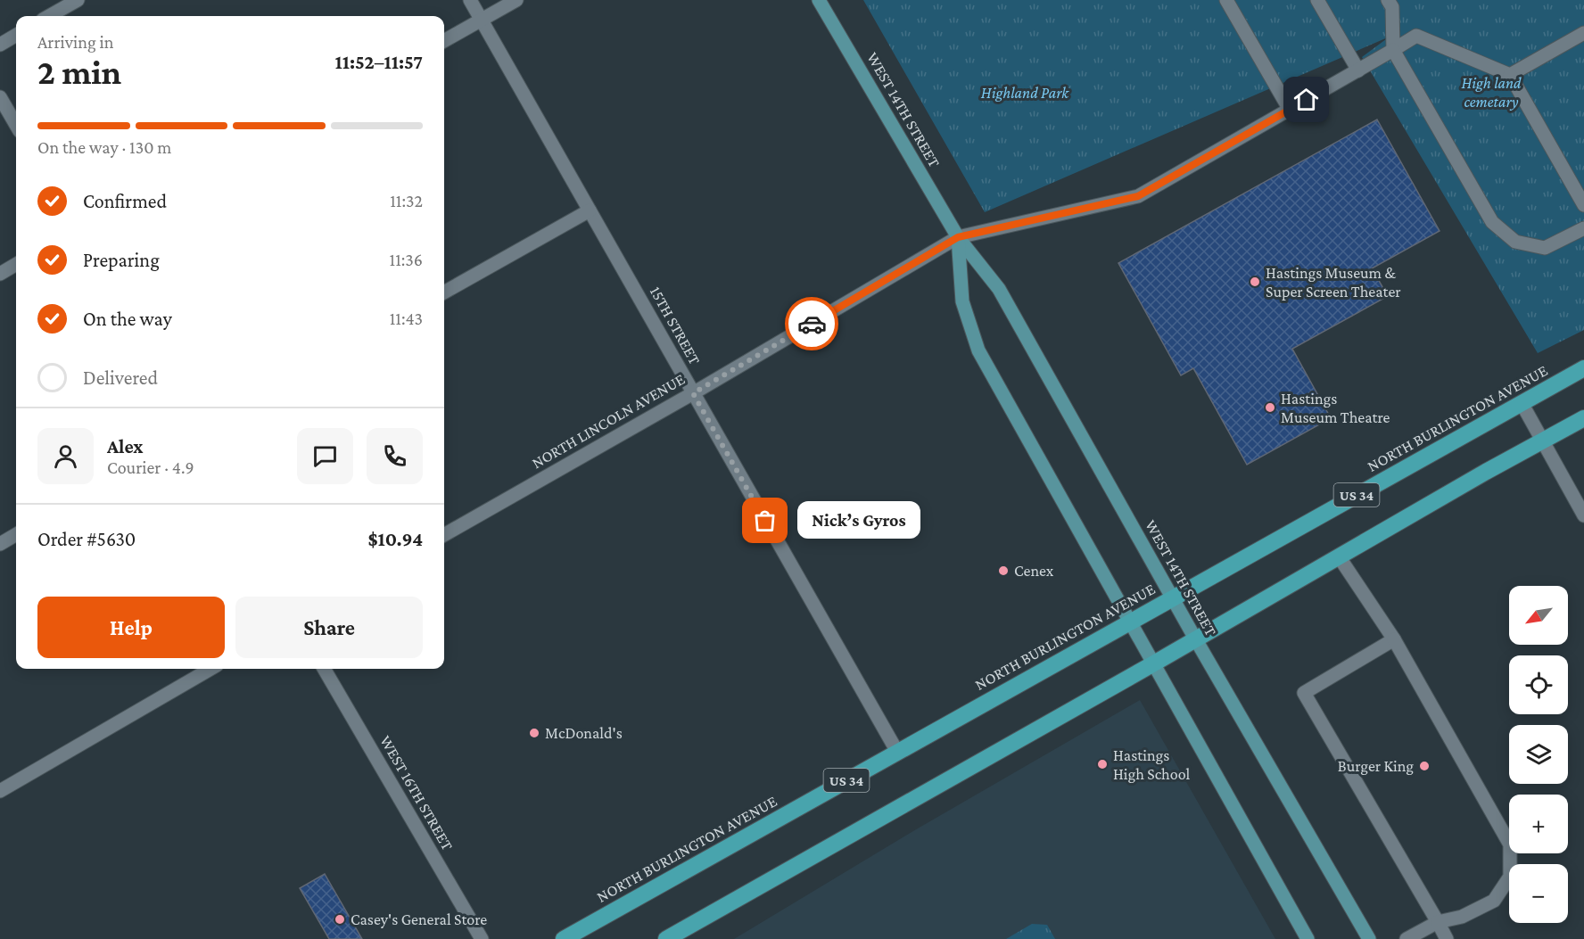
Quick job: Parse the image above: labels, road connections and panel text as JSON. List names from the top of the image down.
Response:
{
  "streets": {
    "highway": ["NORTH BURLINGTON AVENUE", "US 34"],
    "main road": ["WEST 14TH STREET"],
    "street": ["15TH STREET", "NORTH LINCOLN AVENUE", "WEST 16TH STREET"]
  },
  "crossings": [
    ["WEST 14TH STREET", "NORTH BURLINGTON AVENUE"],
    ["WEST 14TH STREET", "NORTH LINCOLN AVENUE"],
    ["WEST 14TH STREET", "US 34"],
    ["15TH STREET", "NORTH BURLINGTON AVENUE"],
    ["15TH STREET", "NORTH LINCOLN AVENUE"]
  ],
  "parks": ["High land cemetary", "Highland Park"],
  "places": [
    "Hastings Museum & Super Screen Theater",
    "Hastings Museum Theatre",
    "Nick’s Gyros",
    "Cenex",
    "McDonald's",
    "Hastings High School",
    "Burger King",
    "Casey's General Store"
  ],
  "north": "bottom left",
  "page": {
    "heading": ["2 min", "Arriving in", "11:52–11:57"],
    "panel": [
      "Alex",
      "Courier · 4.9",
      "Order #5630",
      "$10.94"
    ],
    "bar": "On the way · 130 m",
    "list": [
      ["Confirmed", "11:32"],
      ["Preparing", "11:36"],
      ["On the way", "11:43"],
      "Delivered"
    ],
    "bubble": "Nick’s Gyros",
    "map_buttons": ["+", "−"],
    "buttons": ["Help", "Share"]
  }
}
